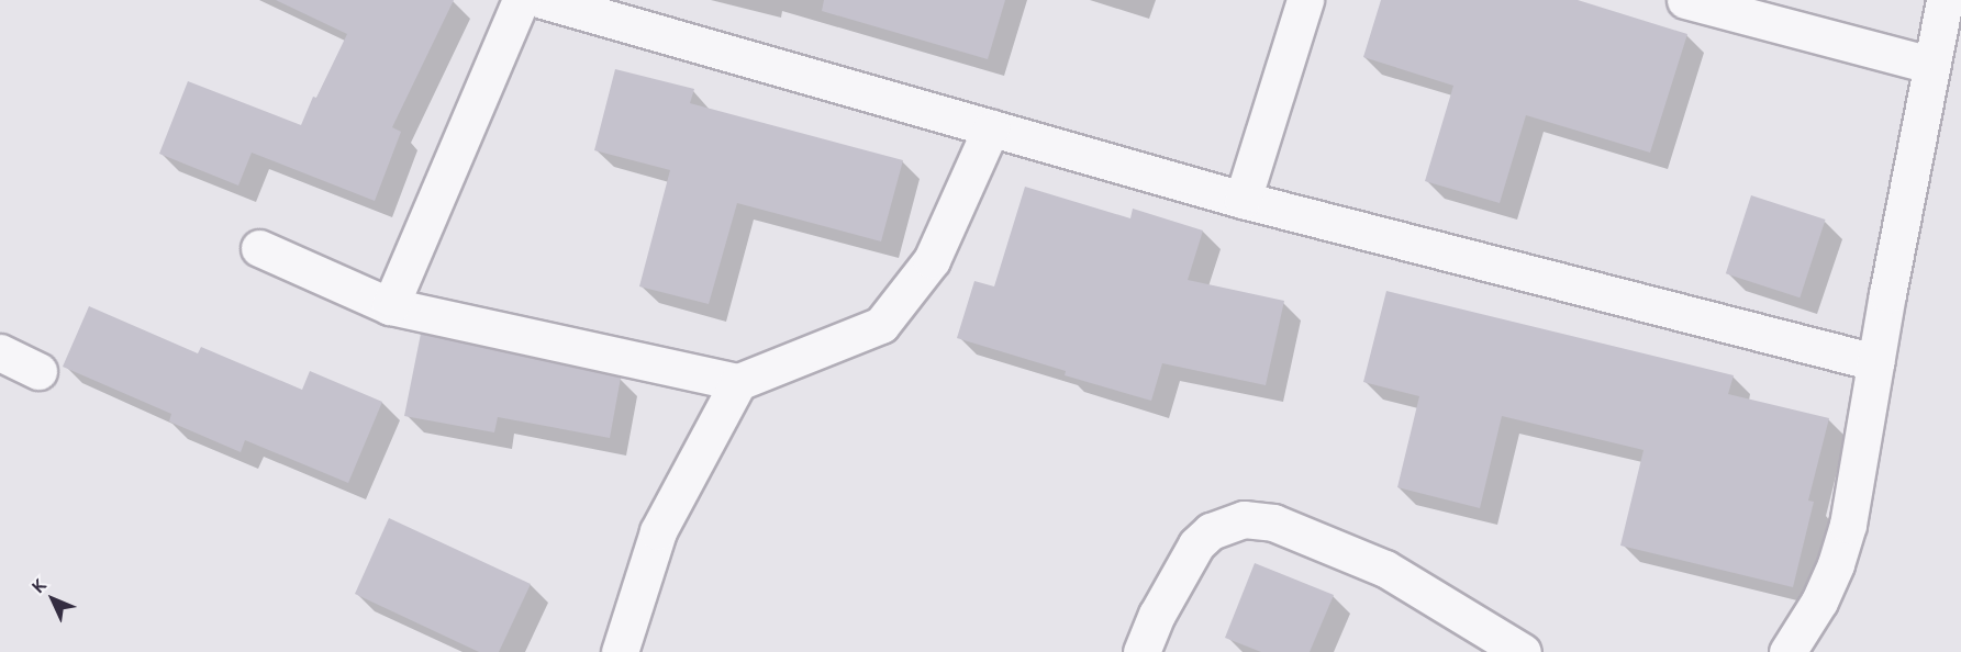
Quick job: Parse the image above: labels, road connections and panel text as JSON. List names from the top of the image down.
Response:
{
  "north": "top left"
}
